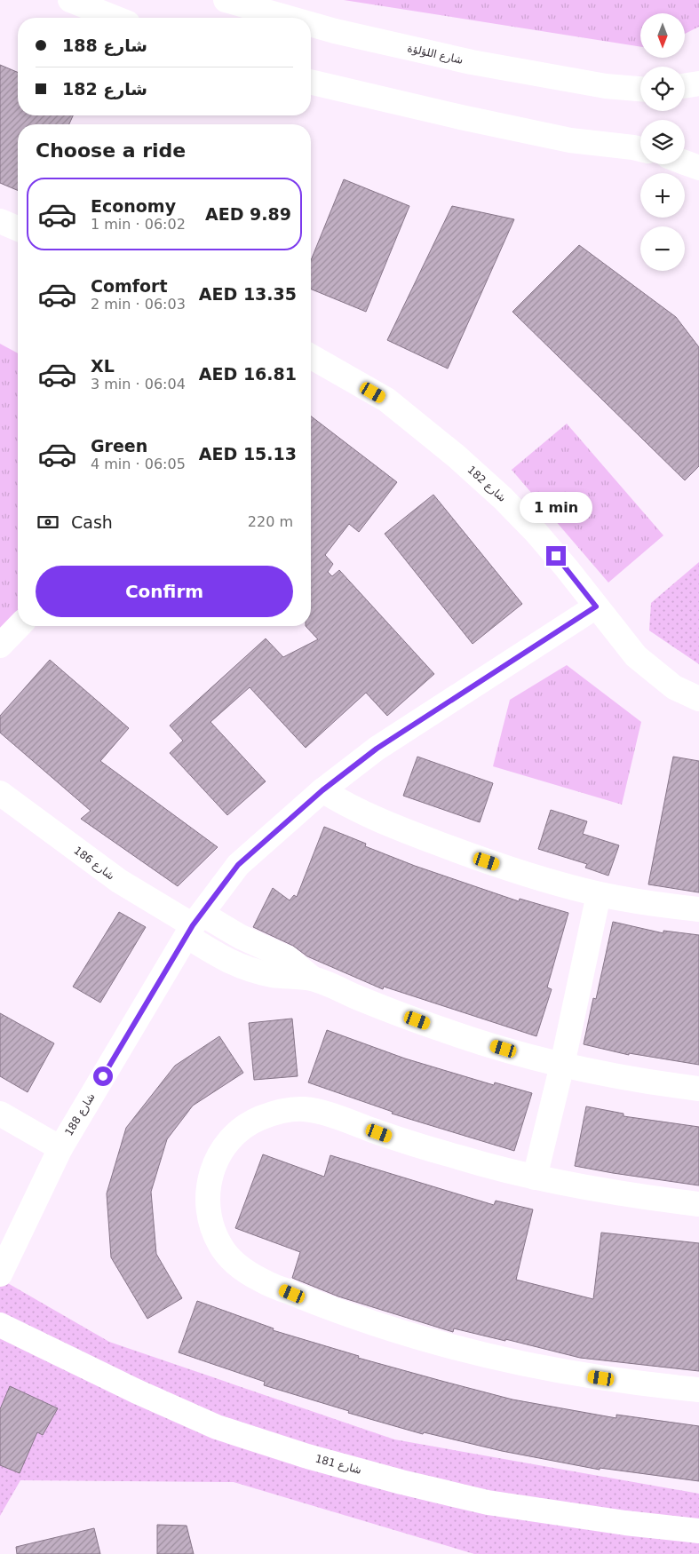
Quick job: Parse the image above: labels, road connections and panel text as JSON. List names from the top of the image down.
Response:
{
  "streets": {
    "street": [
      "شارع اللؤلؤة",
      "شارع 182",
      "شارع 186",
      "شارع 188",
      "شارع 181"
    ]
  },
  "crossings": [
    ["شارع 182", "شارع 188"],
    ["شارع 186", "شارع 188"]
  ],
  "north": "bottom",
  "page": {
    "map_buttons": ["+", "−"],
    "banner": ["شارع 188", "شارع 182"],
    "heading": "Choose a ride",
    "list": [
      {
        "name": "Economy",
        "note": "1 min · 06:02",
        "value": "AED 9.89"
      },
      {
        "name": "Comfort",
        "note": "2 min · 06:03",
        "value": "AED 13.35"
      },
      {
        "name": "XL",
        "note": "3 min · 06:04",
        "value": "AED 16.81"
      },
      {
        "name": "Green",
        "note": "4 min · 06:05",
        "value": "AED 15.13"
      }
    ],
    "bubble": "1 min",
    "pay": ["Cash", "220 m"],
    "buttons": "Confirm"
  }
}
